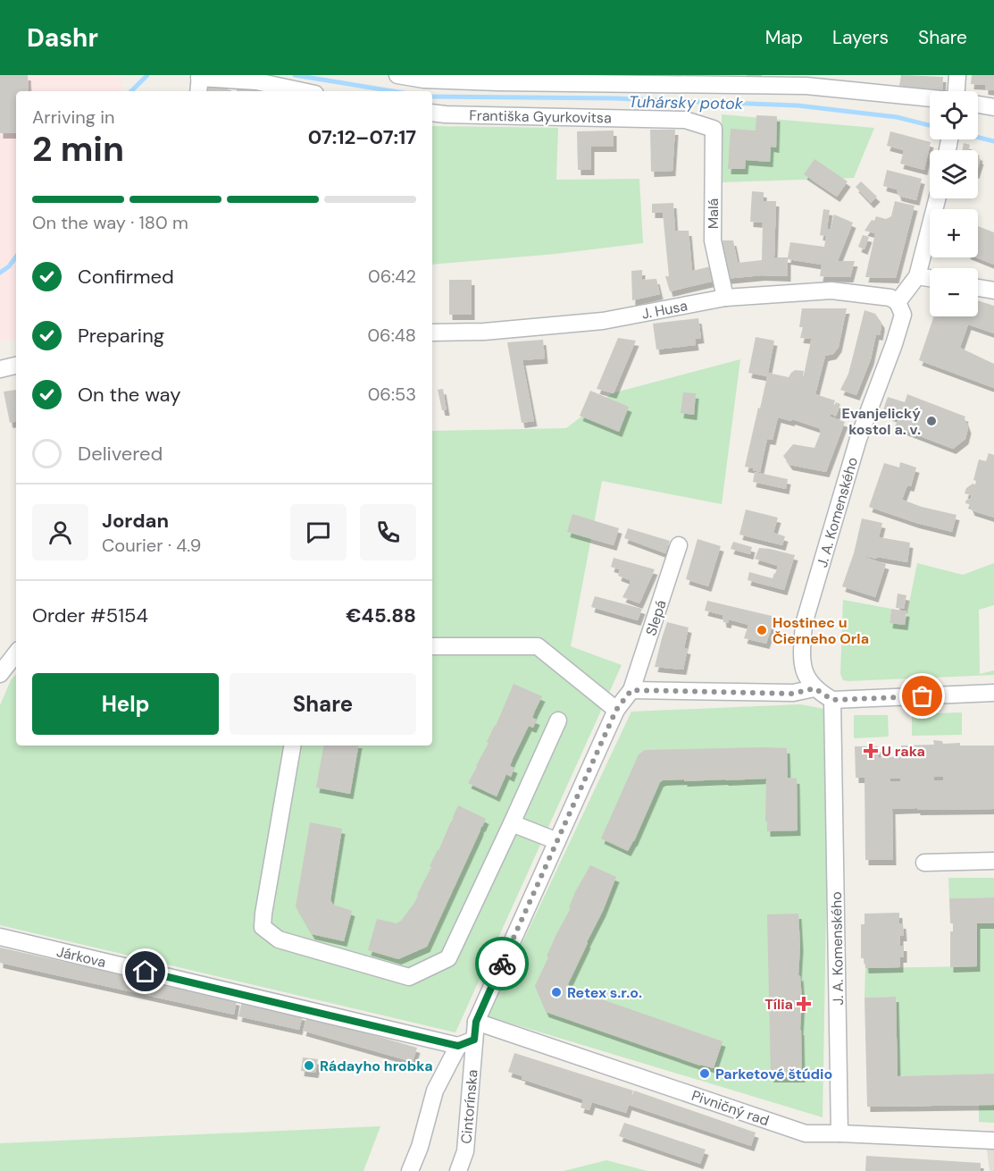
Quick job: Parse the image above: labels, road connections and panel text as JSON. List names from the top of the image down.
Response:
{
  "streets": {
    "street": [
      "Františka Gyurkovitsa",
      "Malá",
      "J. Husa",
      "J. A. Komenského",
      "Slepá",
      "Járkova",
      "Cintorínska",
      "Pivničný rad"
    ]
  },
  "crossings": [
    ["Františka Gyurkovitsa", "Malá"],
    ["Malá", "J. Husa"],
    ["J. Husa", "J. A. Komenského"],
    ["J. A. Komenského", "Pivničný rad"],
    ["Slepá", "Cintorínska"],
    ["Cintorínska", "Pivničný rad"]
  ],
  "water": ["Tuhársky potok"],
  "places": {
    "other": [
      "Evanjelický kostol a. v.",
      "Hostinec u Čierneho Orla",
      "Retex s.r.o.",
      "Rádayho hrobka",
      "Parketové štúdio"
    ],
    "health": ["U raka", "Tília"]
  },
  "page": {
    "header": "Dashr",
    "nav": ["Map", "Layers", "Share"],
    "map_buttons": ["+", "−"],
    "heading": ["2 min", "Arriving in", "07:12–07:17"],
    "panel": [
      "Jordan",
      "Courier · 4.9",
      "Order #5154",
      "€45.88"
    ],
    "bar": "On the way · 180 m",
    "list": [
      ["Confirmed", "06:42"],
      ["Preparing", "06:48"],
      ["On the way", "06:53"],
      "Delivered"
    ],
    "buttons": ["Help", "Share"]
  }
}
